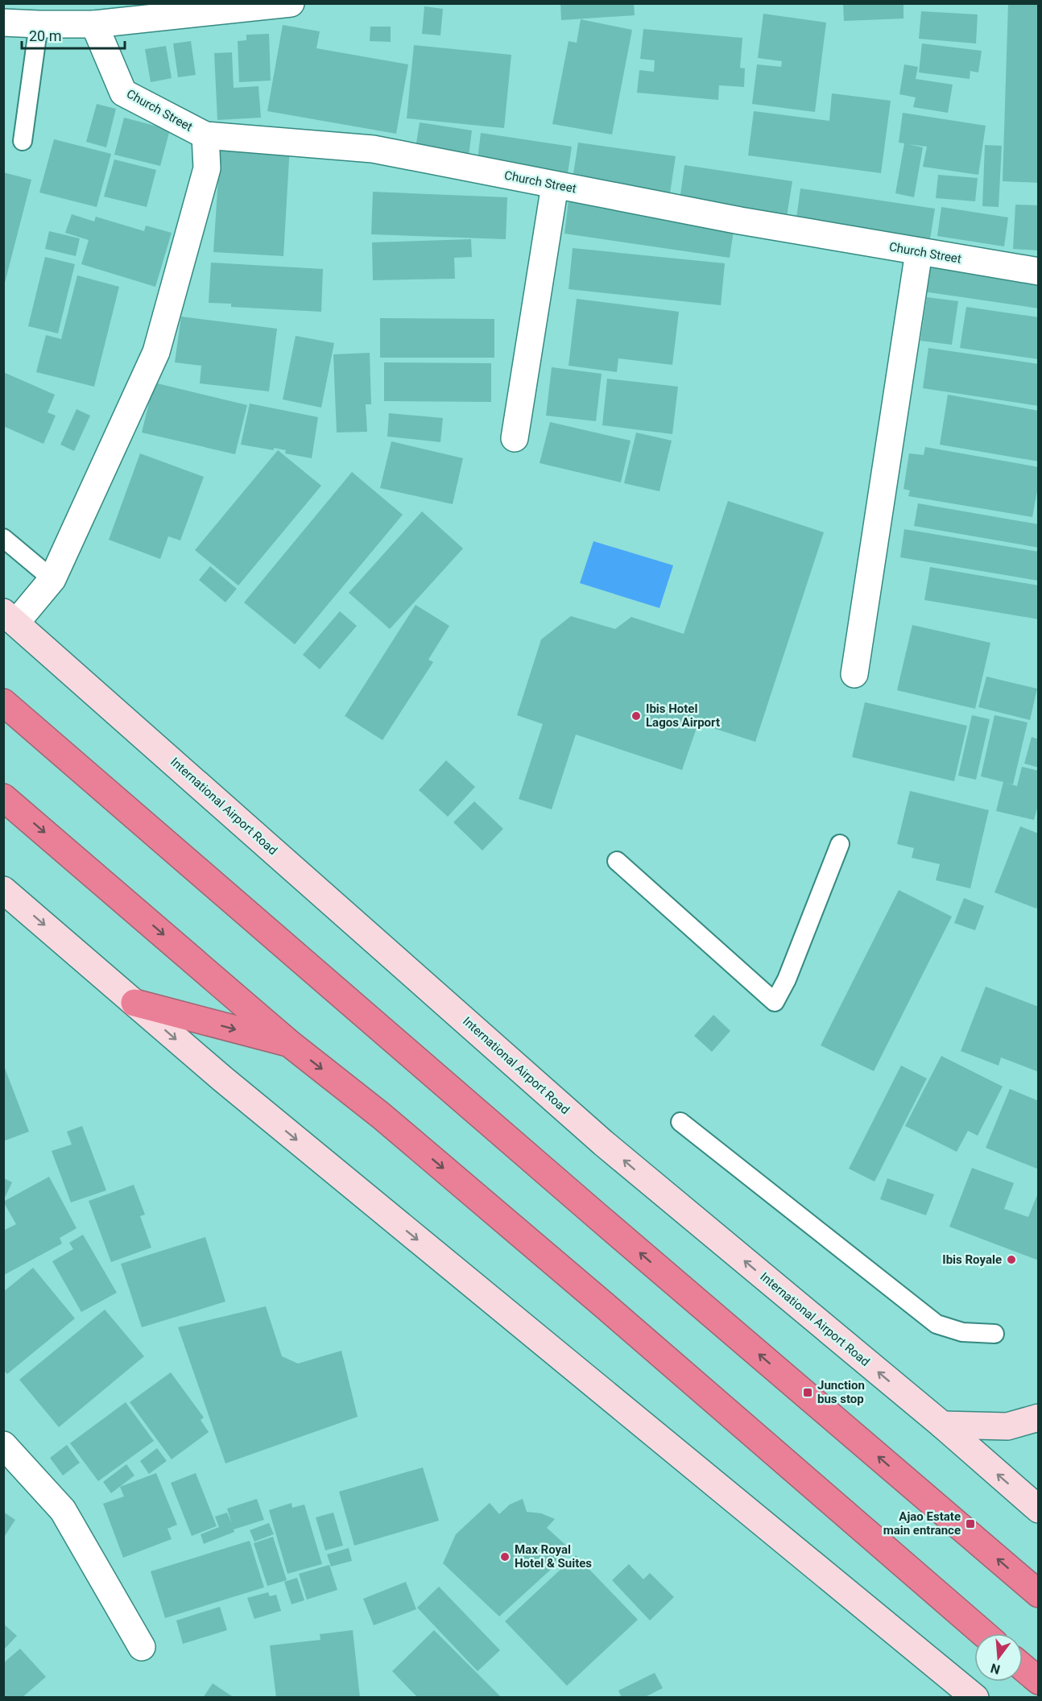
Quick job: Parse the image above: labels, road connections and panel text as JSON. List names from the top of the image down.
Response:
{
  "streets": {
    "main road": ["International Airport Road"],
    "street": ["Church Street"]
  },
  "places": {
    "other": ["Ibis Hotel Lagos Airport", "Ibis Royale", "Max Royal Hotel & Suites"],
    "transit": ["Junction bus stop", "Ajao Estate main entrance"]
  },
  "scale_bar": "20 m",
  "north": "bottom"
}
